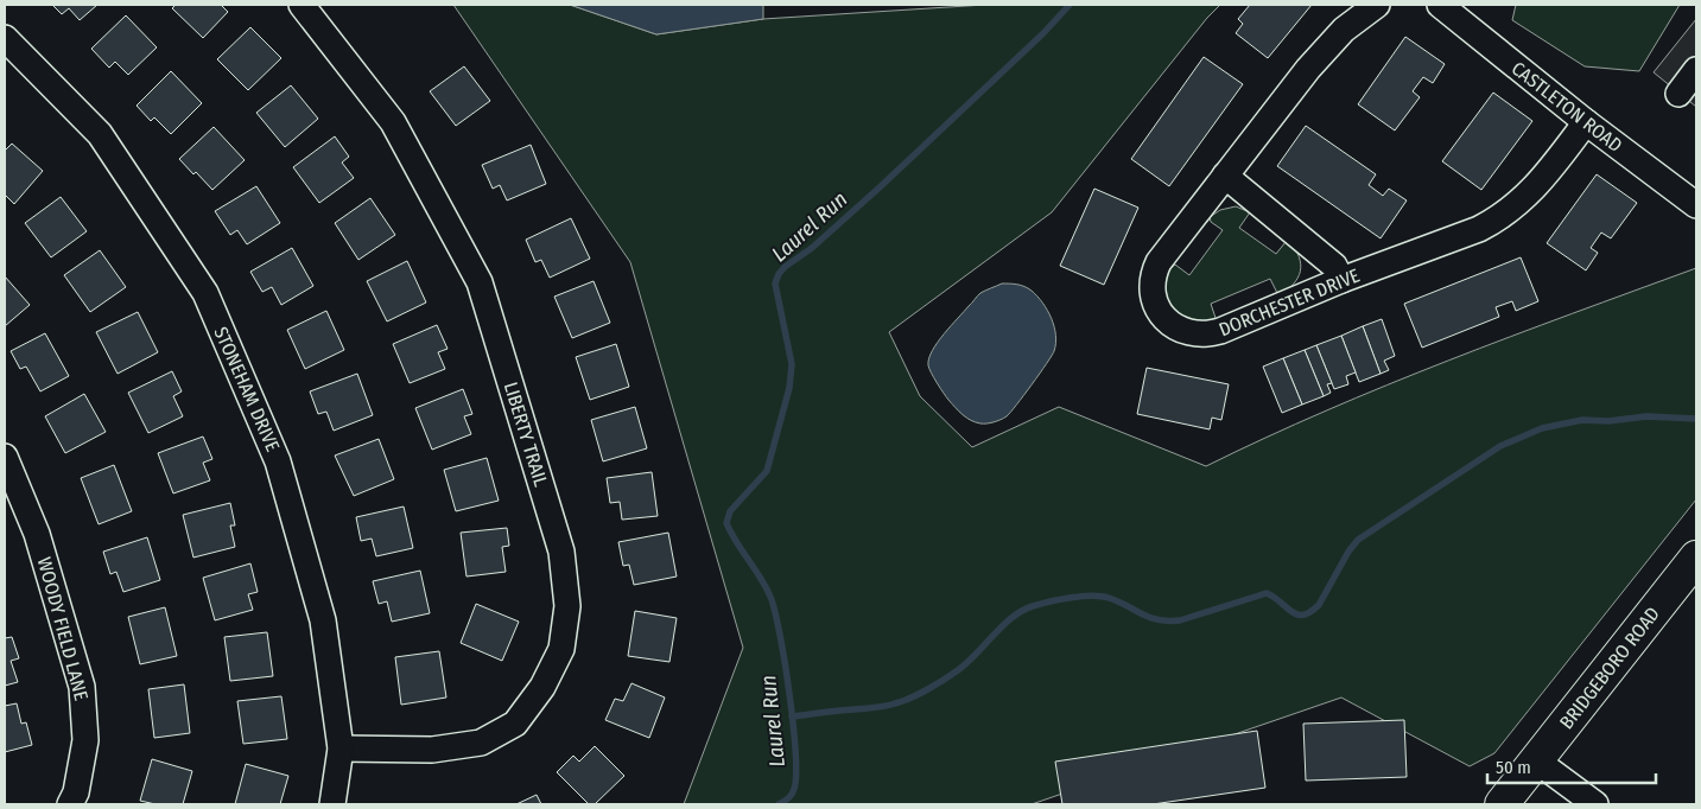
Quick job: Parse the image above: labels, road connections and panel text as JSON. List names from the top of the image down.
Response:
{
  "streets": {
    "main road": ["BRIDGEBORO ROAD"],
    "street": [
      "CASTLETON ROAD",
      "DORCHESTER DRIVE",
      "STONEHAM DRIVE",
      "LIBERTY TRAIL",
      "WOODY FIELD LANE"
    ]
  },
  "crossings": [
    ["CASTLETON ROAD", "DORCHESTER DRIVE"],
    ["STONEHAM DRIVE", "LIBERTY TRAIL"]
  ],
  "water": ["Laurel Run"],
  "scale_bar": "50 m"
}
